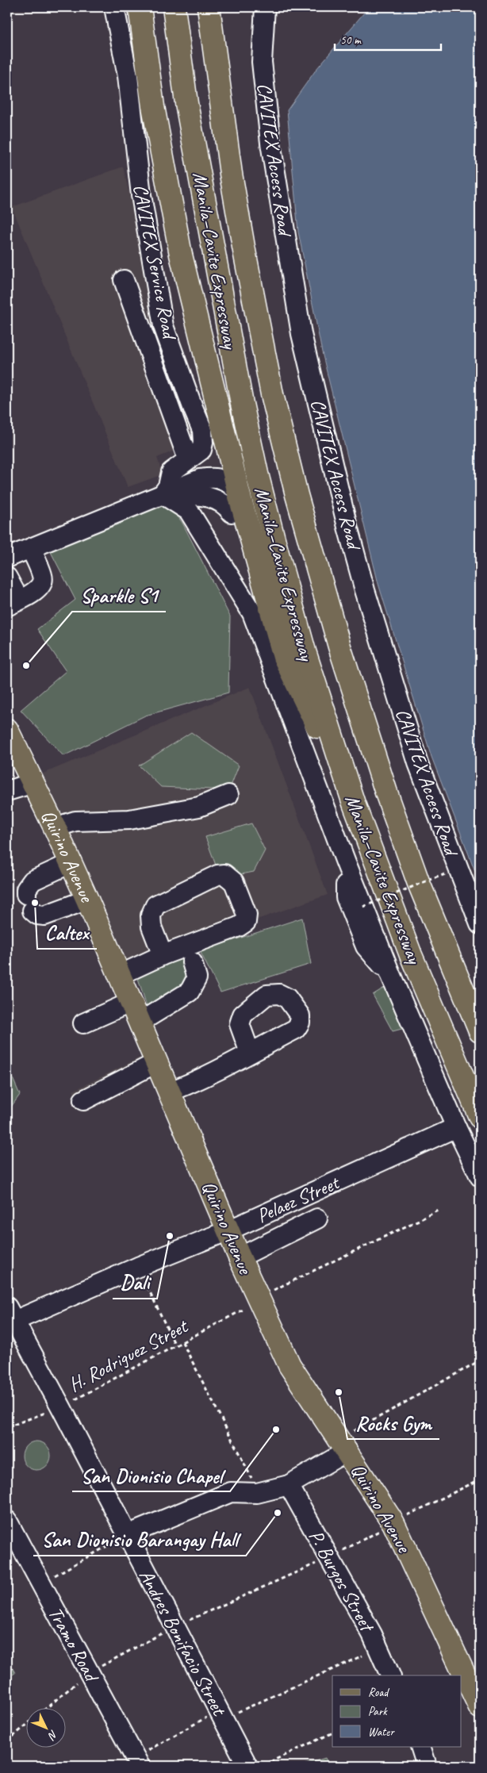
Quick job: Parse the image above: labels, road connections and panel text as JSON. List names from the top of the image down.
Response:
{
  "streets": {
    "main road": ["Manila–Cavite Expressway", "Quirino Avenue"],
    "street": [
      "CAVITEX Access Road",
      "CAVITEX Service Road",
      "Pelaez Street",
      "P. Burgos Street",
      "Andres Bonifacio Street",
      "Tramo Road"
    ],
    "path": ["H. Rodriguez Street"]
  },
  "crossings": [
    ["Quirino Avenue", "Pelaez Street"],
    ["Quirino Avenue", "H. Rodriguez Street"],
    ["Pelaez Street", "Andres Bonifacio Street"],
    ["H. Rodriguez Street", "Andres Bonifacio Street"]
  ],
  "places": [
    "Sparkle S1",
    "Caltex",
    "Dali",
    "Rocks Gym",
    "San Dionisio Chapel",
    "San Dionisio Barangay Hall"
  ],
  "legend": ["Road", "Park", "Water"],
  "scale_bar": "50 m",
  "north": "bottom right"
}
